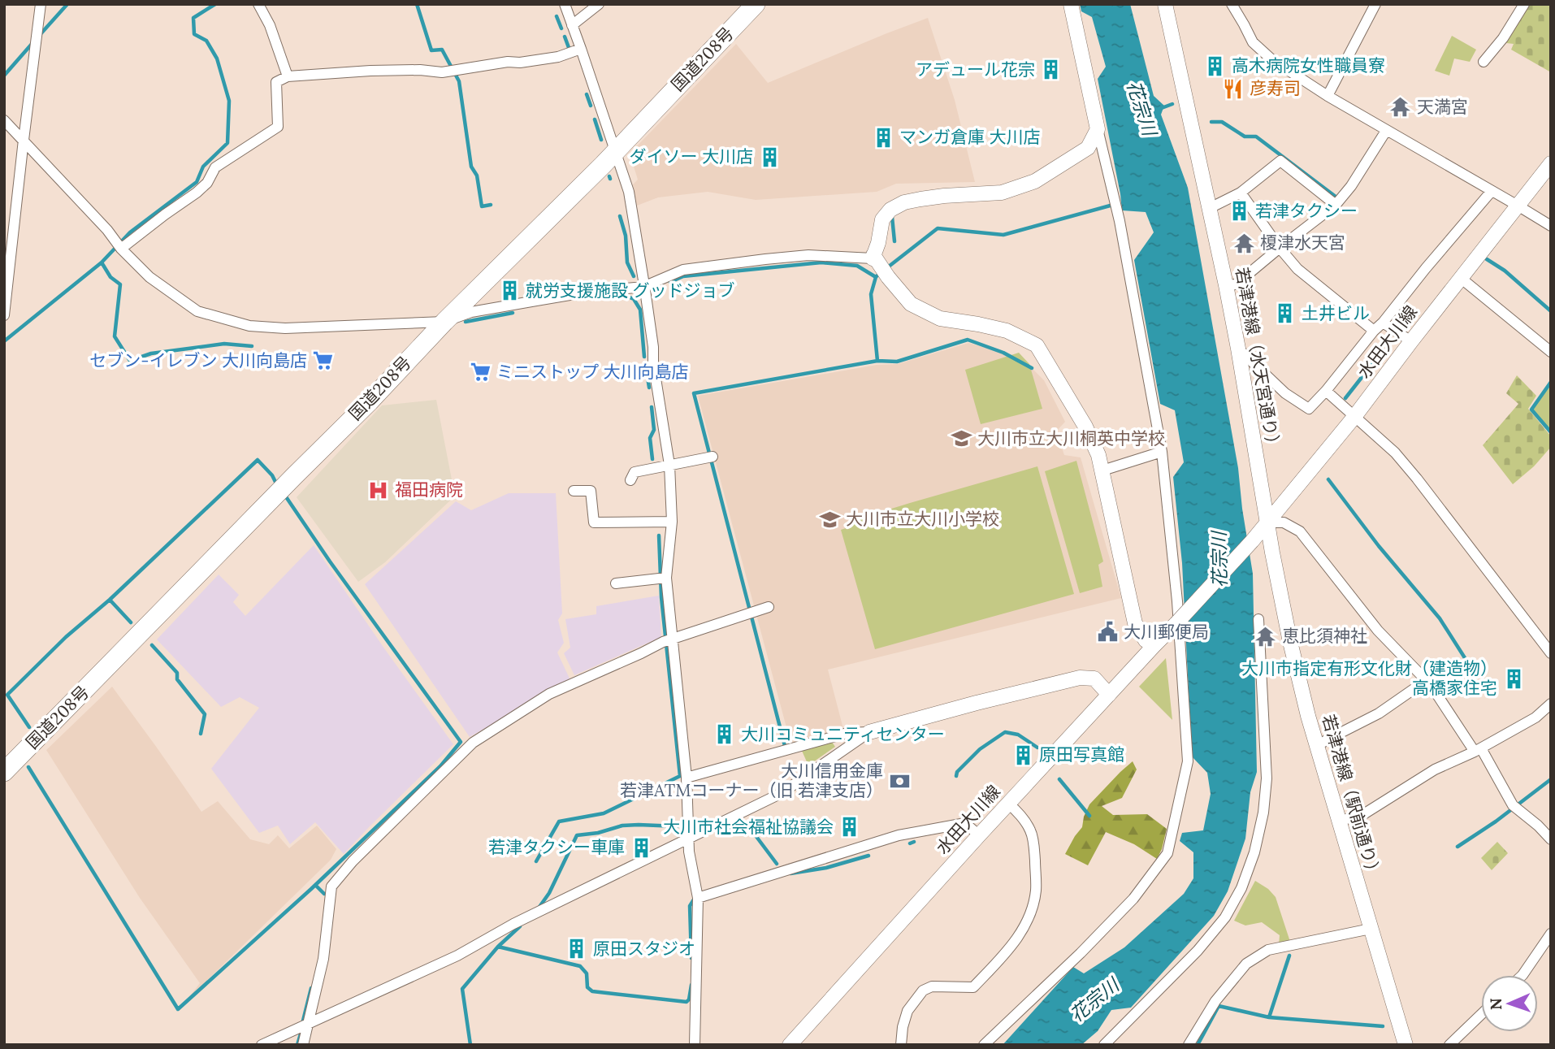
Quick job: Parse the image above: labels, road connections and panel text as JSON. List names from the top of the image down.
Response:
{
  "streets": {
    "highway": ["国道208号"],
    "main road": ["水田大川線", "若津港線（水天宮通り）", "若津港線（駅前通り）"]
  },
  "crossings": [
    ["水田大川線", "若津港線（水天宮通り）"],
    ["水田大川線", "若津港線（駅前通り）"],
    ["若津港線（水天宮通り）", "若津港線（駅前通り）"]
  ],
  "water": ["花宗川"],
  "places": {
    "building": [
      "高木病院女性職員寮",
      "アデュール花宗",
      "マンガ倉庫 大川店",
      "ダイソー 大川店",
      "若津タクシー",
      "就労支援施設 グッドジョブ",
      "土井ビル",
      "大川市指定有形文化財（建造物） 高橋家住宅",
      "大川コミュニティセンター",
      "原田写真館",
      "大川市社会福祉協議会",
      "若津タクシー車庫",
      "原田スタジオ"
    ],
    "restaurant": ["彦寿司"],
    "temple": ["天満宮", "榎津水天宮", "恵比須神社"],
    "supermarket": ["セブン-イレブン 大川向島店", "ミニストップ 大川向島店"],
    "school or university": ["大川市立大川桐英中学校", "大川市立大川小学校"],
    "hospital": ["福田病院"],
    "public building": ["大川郵便局"],
    "bank": ["大川信用金庫 若津ATMコーナー（旧 若津支店）"]
  },
  "north": "left"
}
